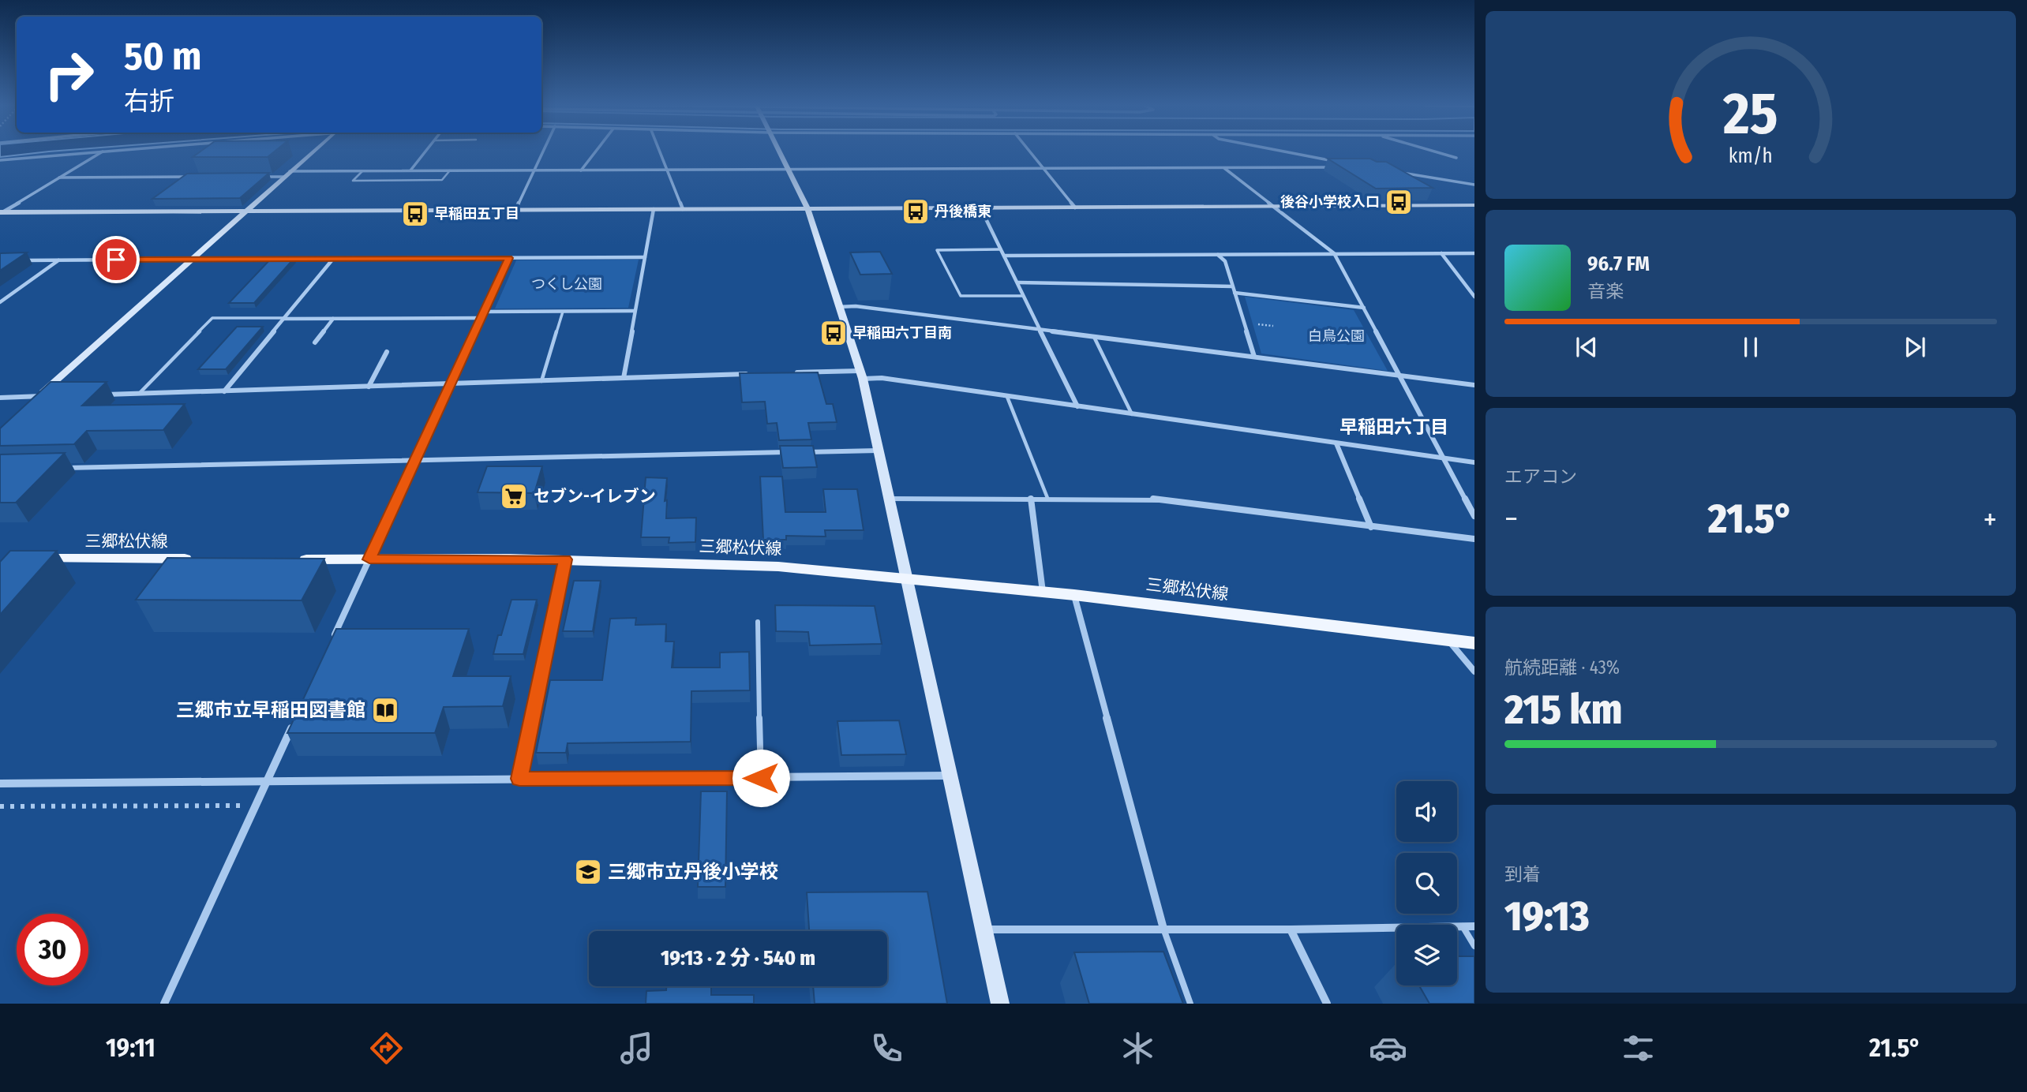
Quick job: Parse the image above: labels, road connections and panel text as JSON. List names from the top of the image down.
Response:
{
  "streets": {
    "main road": ["三郷松伏線"]
  },
  "districts": ["早稲田六丁目"],
  "parks": ["つくし公園", "白鳥公園"],
  "places": {
    "bus stop": [
      "後谷小学校入口",
      "丹後橋東",
      "早稲田五丁目",
      "早稲田六丁目南"
    ],
    "supermarket": ["セブン-イレブン"],
    "library": ["三郷市立早稲田図書館"],
    "school or university": ["三郷市立丹後小学校"]
  },
  "page": {
    "turn": ["50 m", "右折"],
    "song": ["96.7 FM", "音楽"],
    "tile": [
      "エアコン",
      ["航続距離 · 43%", "215 km"],
      ["到着", "19:13"]
    ],
    "heat": ["−", "21.5°", "+"],
    "limit": "30",
    "trip": "19:13 · 2 分 · 540 m",
    "tabs": ["19:11", "21.5°"],
    "gauge": ["25", "km/h"]
  }
}
